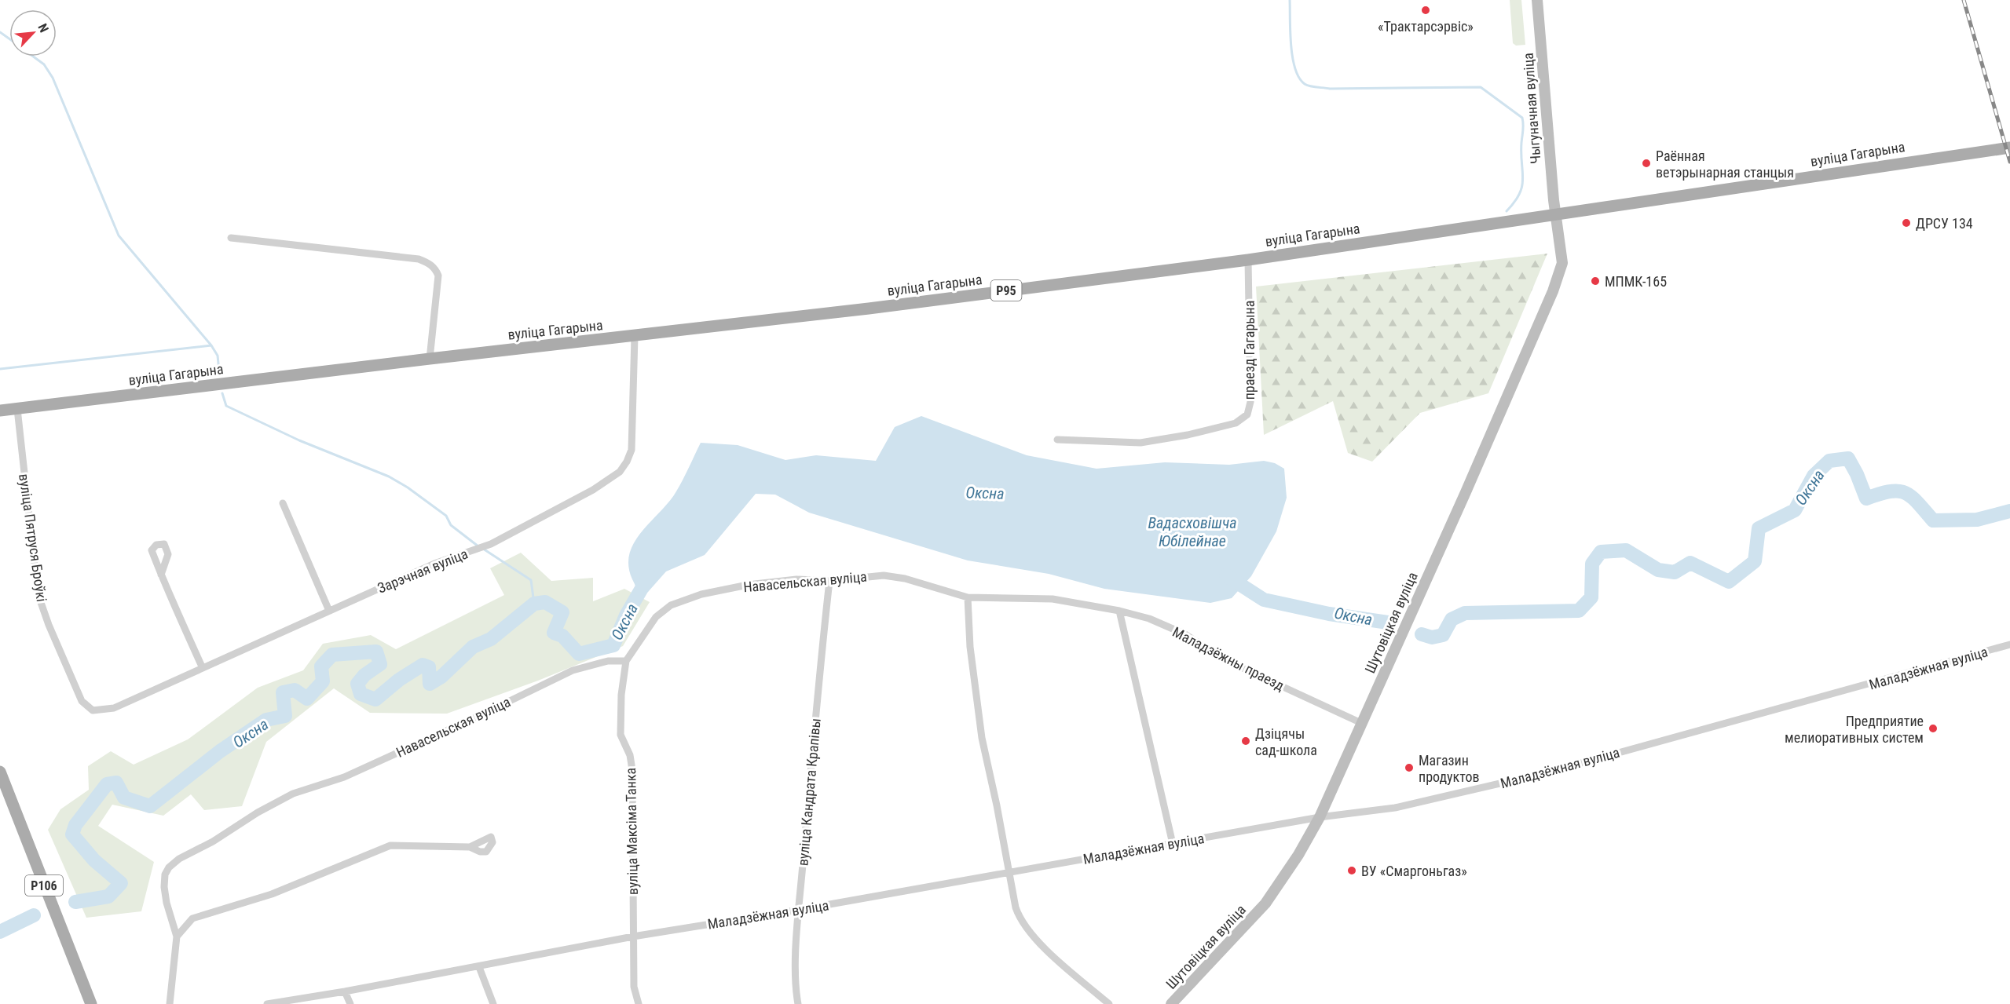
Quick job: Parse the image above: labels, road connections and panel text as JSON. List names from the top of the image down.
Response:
{
  "streets": {
    "main road": [
      "Чыгуначная вуліца",
      "вуліца Гагарына",
      "Р95",
      "Шутовіцкая вуліца",
      "Р106"
    ],
    "street": [
      "праезд Гагарына",
      "вуліца Пятруся Броўкі",
      "Зарэчная вуліца",
      "Навасельская вуліца",
      "Маладзёжны праезд",
      "Маладзёжная вуліца",
      "вуліца Кандрата Крапівы",
      "вуліца Максіма Танка"
    ]
  },
  "crossings": [
    ["Чыгуначная вуліца", "вуліца Гагарына"],
    ["Чыгуначная вуліца", "Шутовіцкая вуліца"],
    ["вуліца Гагарына", "праезд Гагарына"],
    ["вуліца Гагарына", "вуліца Пятруся Броўкі"],
    ["вуліца Гагарына", "Зарэчная вуліца"],
    ["вуліца Гагарына", "Шутовіцкая вуліца"],
    ["вуліца Пятруся Броўкі", "Зарэчная вуліца"],
    ["Навасельская вуліца", "Маладзёжны праезд"],
    ["Навасельская вуліца", "вуліца Кандрата Крапівы"],
    ["Навасельская вуліца", "вуліца Максіма Танка"],
    ["Шутовіцкая вуліца", "Маладзёжны праезд"],
    ["Шутовіцкая вуліца", "Маладзёжная вуліца"],
    ["Маладзёжная вуліца", "вуліца Кандрата Крапівы"],
    ["Маладзёжная вуліца", "вуліца Максіма Танка"]
  ],
  "water": ["Оксна", "Вадасховішча Юбілейнае"],
  "places": [
    "«Трактарсэрвіс»",
    "Раённая ветэрынарная станцыя",
    "ДРСУ 134",
    "МПМК-165",
    "Предприятие мелиоративных систем",
    "Дзіцячы сад-школа",
    "Магазин продуктов",
    "ВУ «Смаргоньгаз»"
  ],
  "north": "top right"
}
